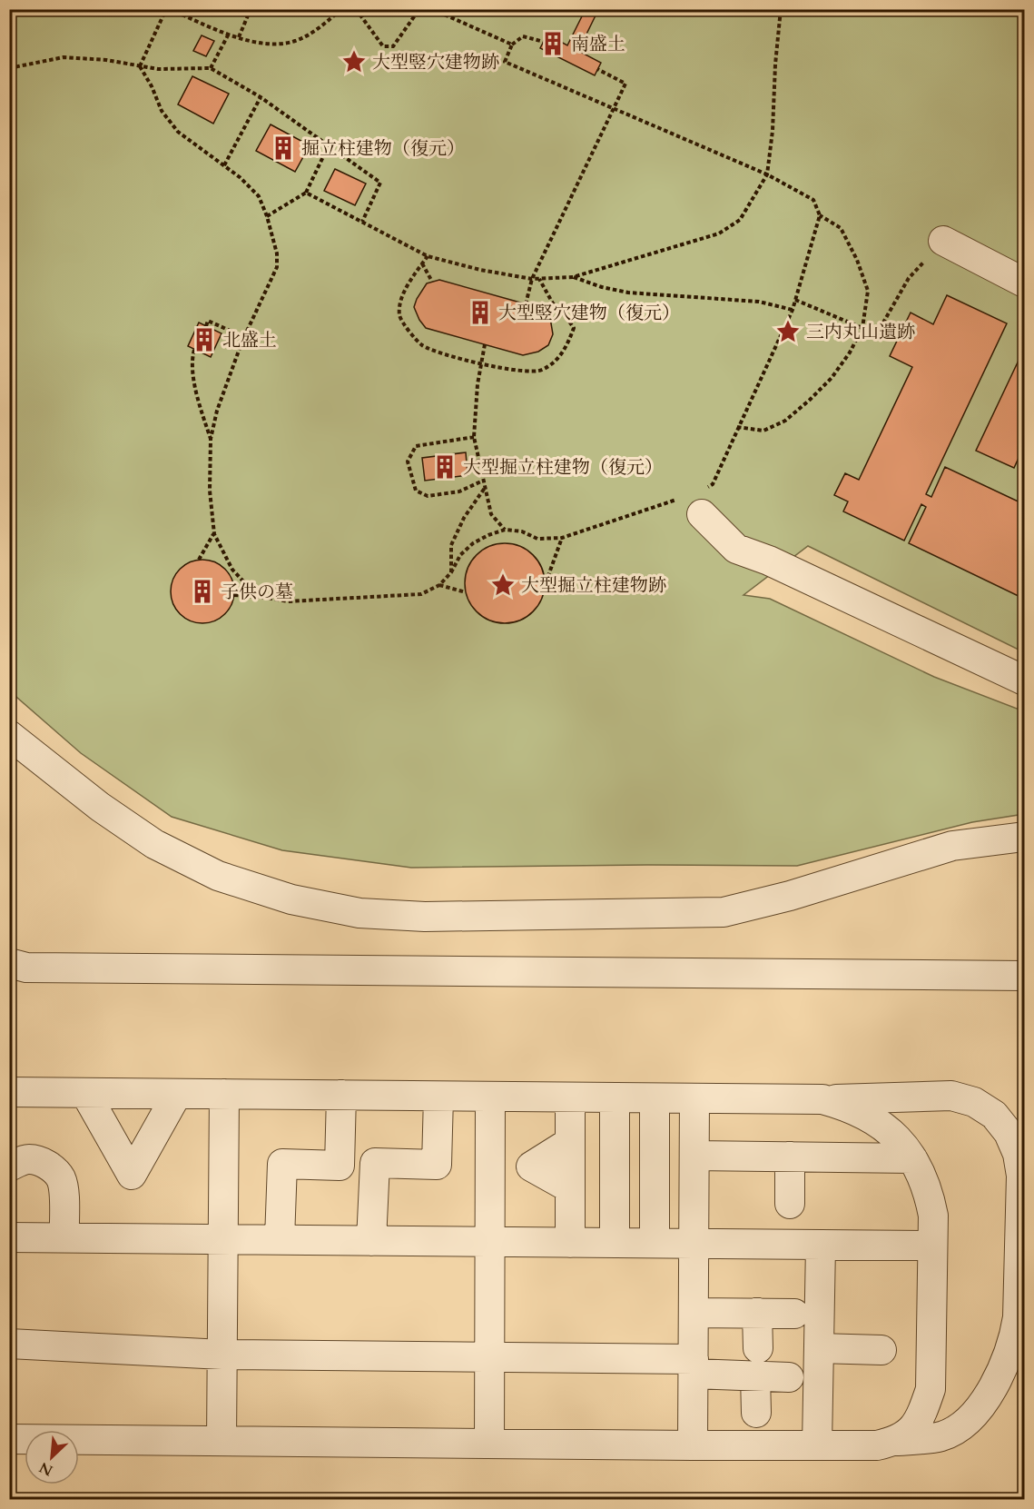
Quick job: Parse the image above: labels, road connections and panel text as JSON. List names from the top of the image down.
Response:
{
  "places": {
    "building": [
      "南盛土",
      "掘立柱建物（復元）",
      "大型竪穴建物（復元）",
      "北盛土",
      "大型掘立柱建物（復元）",
      "子供の墓"
    ],
    "place": ["大型竪穴建物跡", "三内丸山遺跡", "大型掘立柱建物跡"]
  },
  "north": "bottom left"
}
